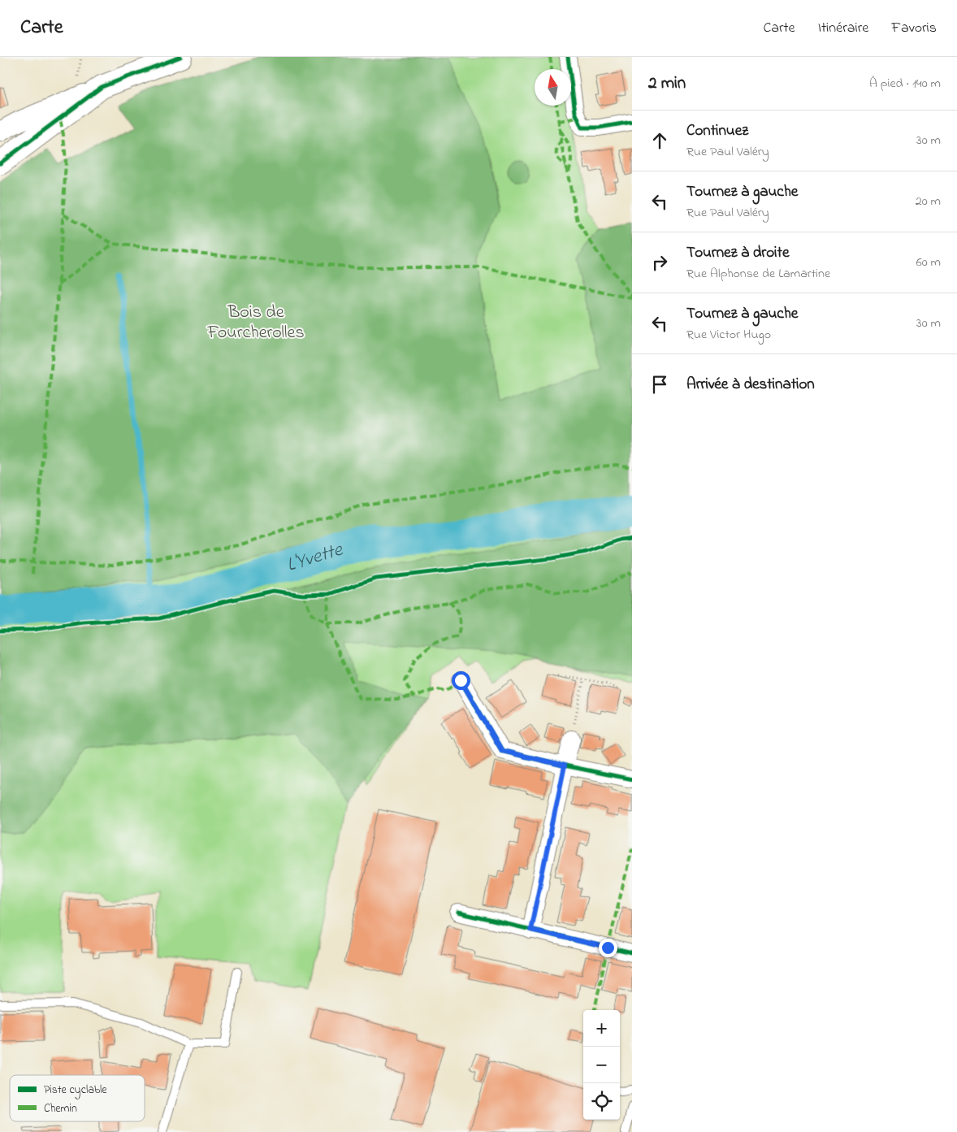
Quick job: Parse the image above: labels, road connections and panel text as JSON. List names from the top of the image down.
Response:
{
  "water": ["L'Yvette"],
  "parks": ["Bois de Fourcherolles"],
  "legend": ["Piste cyclable", "Chemin"],
  "north": "top",
  "page": {
    "header": "Carte",
    "nav": ["Carte", "Itinéraire", "Favoris"],
    "heading": ["2 min", "À pied · 140 m"],
    "list": [
      ["Continuez", "Rue Paul Valéry", "30 m"],
      ["Tournez à gauche", "Rue Paul Valéry", "20 m"],
      ["Tournez à droite", "Rue Alphonse de Lamartine", "60 m"],
      ["Tournez à gauche", "Rue Victor Hugo", "30 m"],
      "Arrivée à destination"
    ],
    "map_buttons": ["+", "−"]
  }
}
